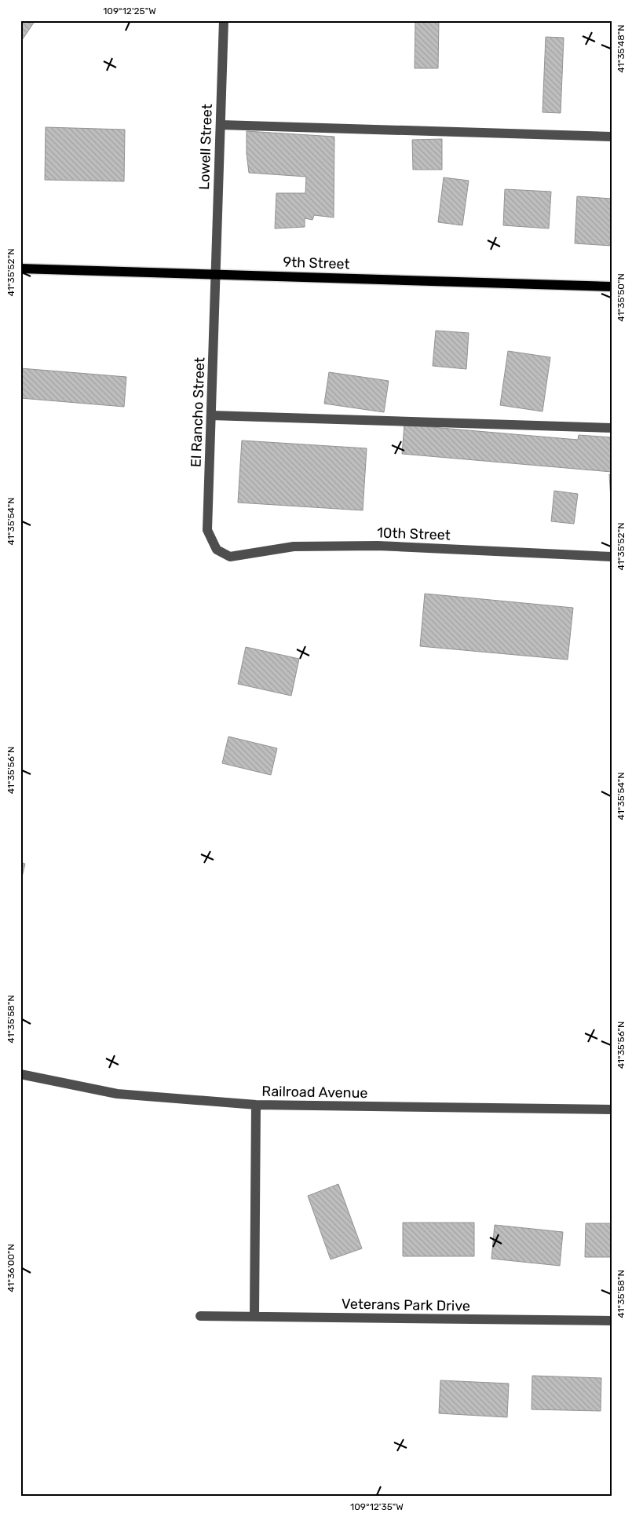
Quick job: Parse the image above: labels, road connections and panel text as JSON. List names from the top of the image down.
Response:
{
  "streets": {
    "main road": ["9th Street"],
    "street": [
      "Lowell Street",
      "El Rancho Street",
      "10th Street",
      "Railroad Avenue",
      "Veterans Park Drive"
    ]
  },
  "crossings": [
    ["Lowell Street", "9th Street"],
    ["Lowell Street", "El Rancho Street"],
    ["9th Street", "El Rancho Street"],
    ["El Rancho Street", "10th Street"]
  ],
  "coordinates": [
    "109°12'25\"W",
    "41°35'48\"N",
    "41°35'52\"N",
    "41°35'50\"N",
    "41°35'54\"N",
    "41°35'56\"N",
    "41°35'58\"N",
    "41°36'00\"N",
    "109°12'35\"W"
  ]
}
